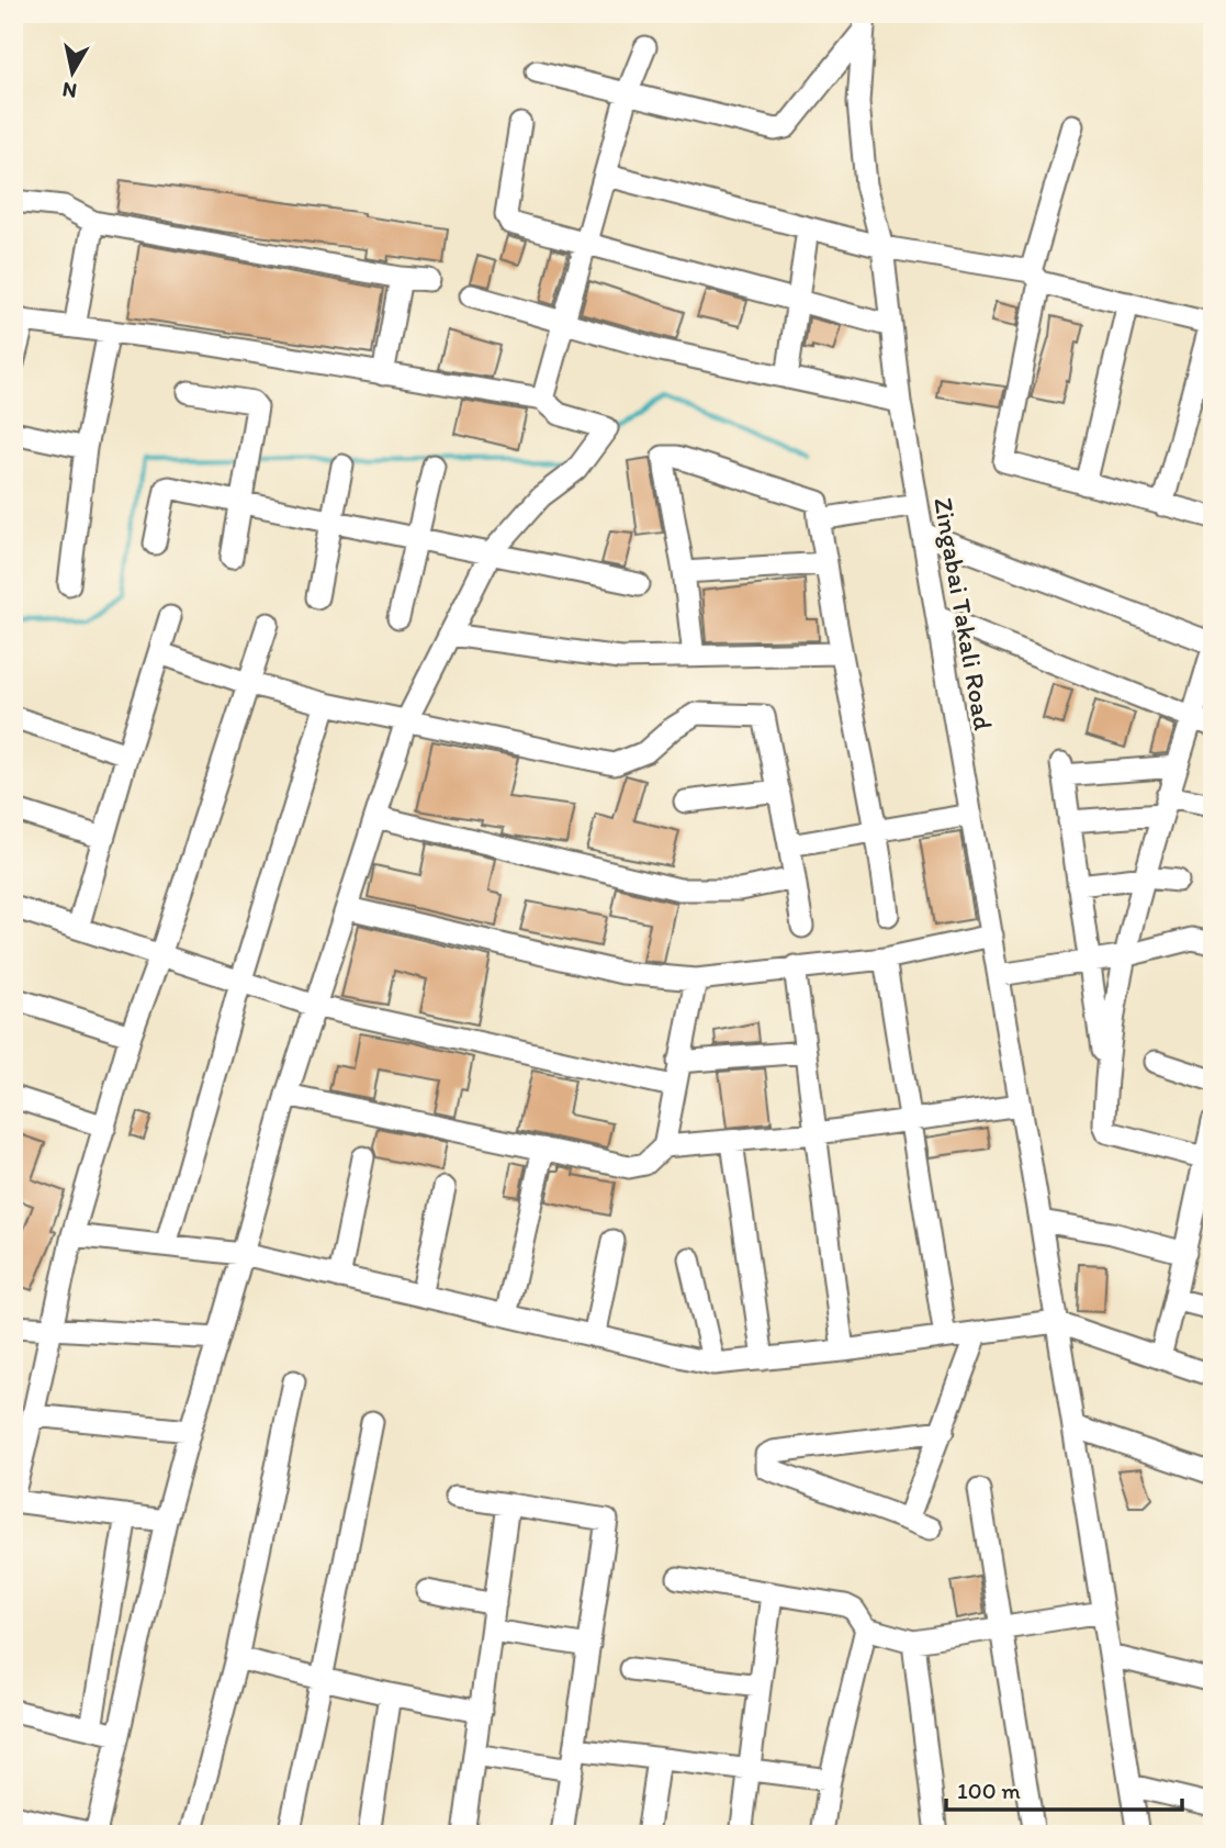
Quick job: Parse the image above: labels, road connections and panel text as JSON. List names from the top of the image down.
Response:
{
  "streets": {
    "street": ["Zingabai Takali Road"]
  },
  "scale_bar": "100 m",
  "north": "bottom"
}
